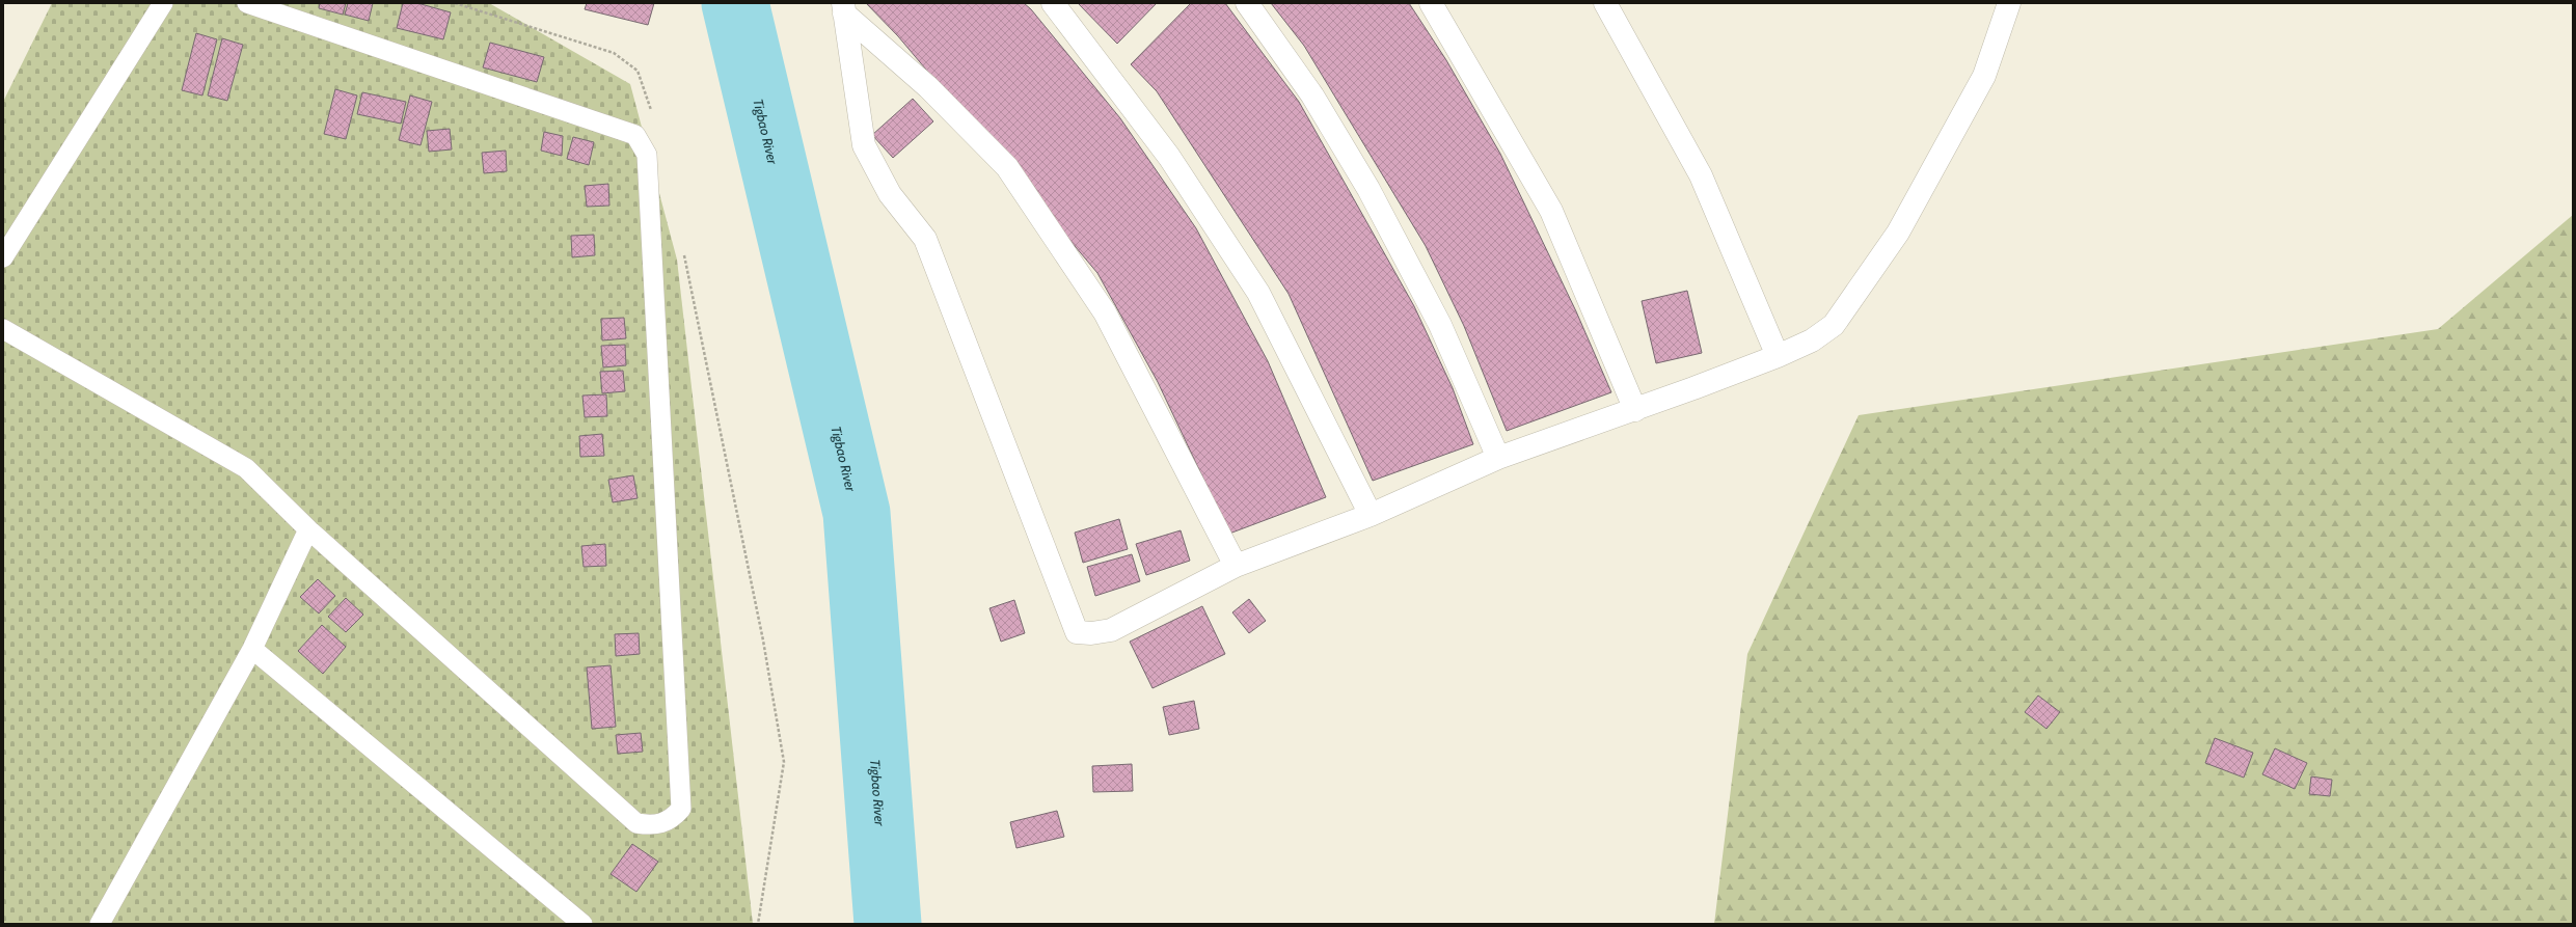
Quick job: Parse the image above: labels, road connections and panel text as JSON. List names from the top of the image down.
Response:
{
  "water": ["Tigbao River"]
}
